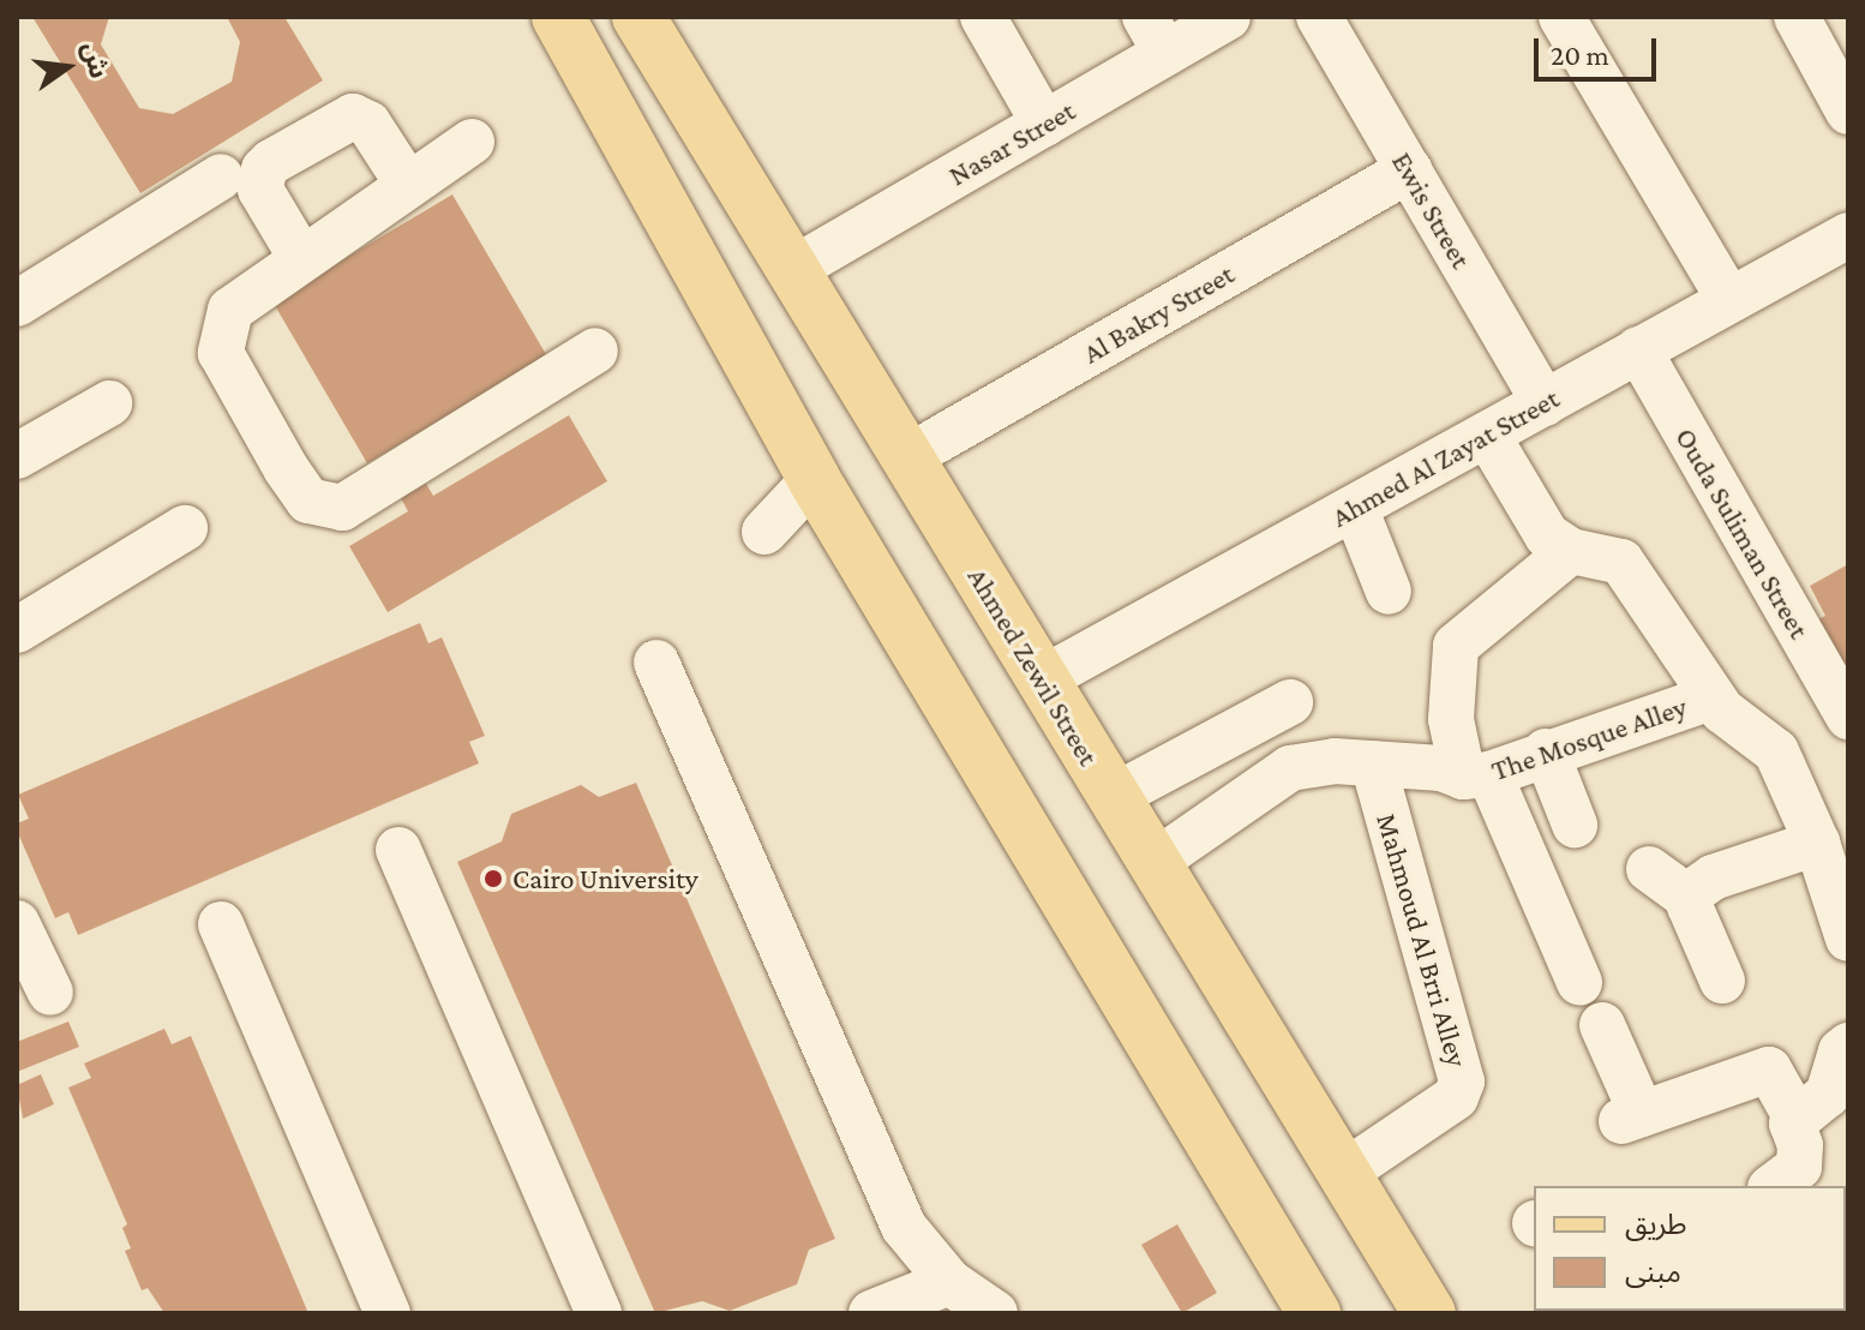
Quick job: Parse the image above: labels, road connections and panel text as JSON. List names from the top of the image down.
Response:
{
  "streets": {
    "main road": ["Ahmed Zewil Street"],
    "street": [
      "Nasar Street",
      "Ewis Street",
      "Al Bakry Street",
      "Ahmed Al Zayat Street",
      "Ouda Suliman Street",
      "The Mosque Alley",
      "Mahmoud Al Brri Alley"
    ]
  },
  "crossings": [
    ["Nasar Street", "Ahmed Zewil Street"],
    ["Ewis Street", "Al Bakry Street"],
    ["Ewis Street", "Ahmed Al Zayat Street"],
    ["Al Bakry Street", "Ahmed Zewil Street"],
    ["Ahmed Al Zayat Street", "Ouda Suliman Street"],
    ["Ahmed Al Zayat Street", "Ahmed Zewil Street"],
    ["Ahmed Zewil Street", "The Mosque Alley"],
    ["Ahmed Zewil Street", "Mahmoud Al Brri Alley"],
    ["The Mosque Alley", "Mahmoud Al Brri Alley"]
  ],
  "places": ["Cairo University"],
  "legend": ["طريق", "مبنى"],
  "scale_bar": "20 m",
  "north": "right"
}
